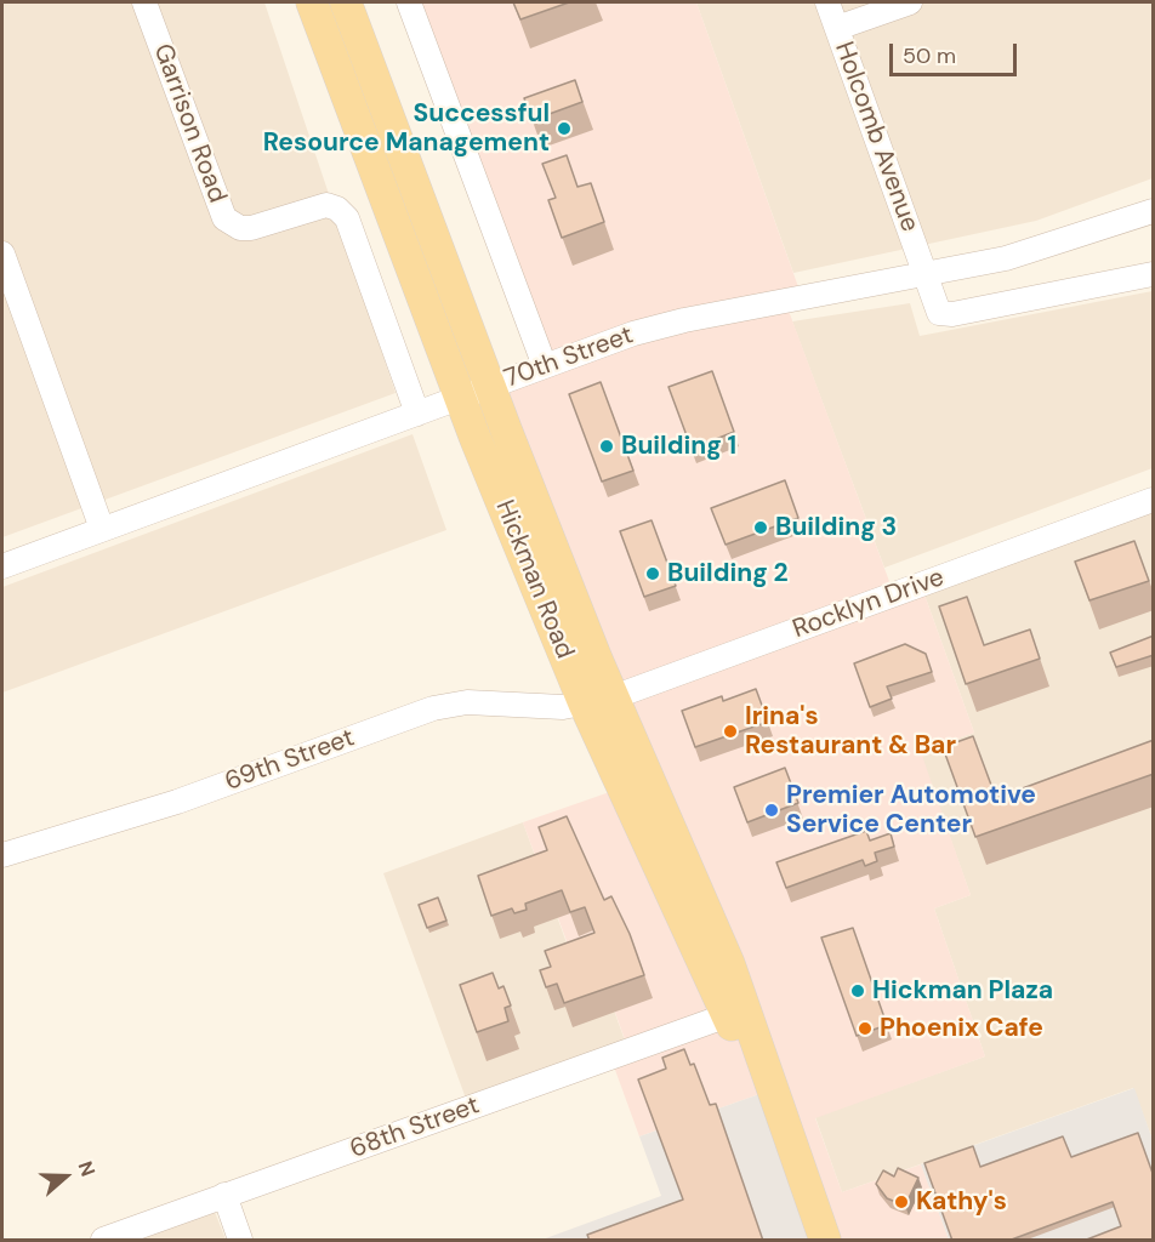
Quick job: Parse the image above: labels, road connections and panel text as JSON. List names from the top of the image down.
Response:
{
  "streets": {
    "main road": ["Hickman Road"],
    "street": [
      "Garrison Road",
      "Holcomb Avenue",
      "70th Street",
      "Rocklyn Drive",
      "69th Street",
      "68th Street"
    ]
  },
  "crossings": [
    ["Garrison Road", "70th Street"],
    ["Holcomb Avenue", "70th Street"],
    ["70th Street", "Hickman Road"],
    ["Hickman Road", "Rocklyn Drive"],
    ["Hickman Road", "69th Street"],
    ["Hickman Road", "68th Street"],
    ["Rocklyn Drive", "69th Street"]
  ],
  "places": [
    "Successful Resource Management",
    "Building 1",
    "Building 3",
    "Building 2",
    "Irina's Restaurant & Bar",
    "Premier Automotive Service Center",
    "Hickman Plaza",
    "Phoenix Cafe",
    "Kathy's"
  ],
  "scale_bar": "50 m",
  "north": "right"
}
